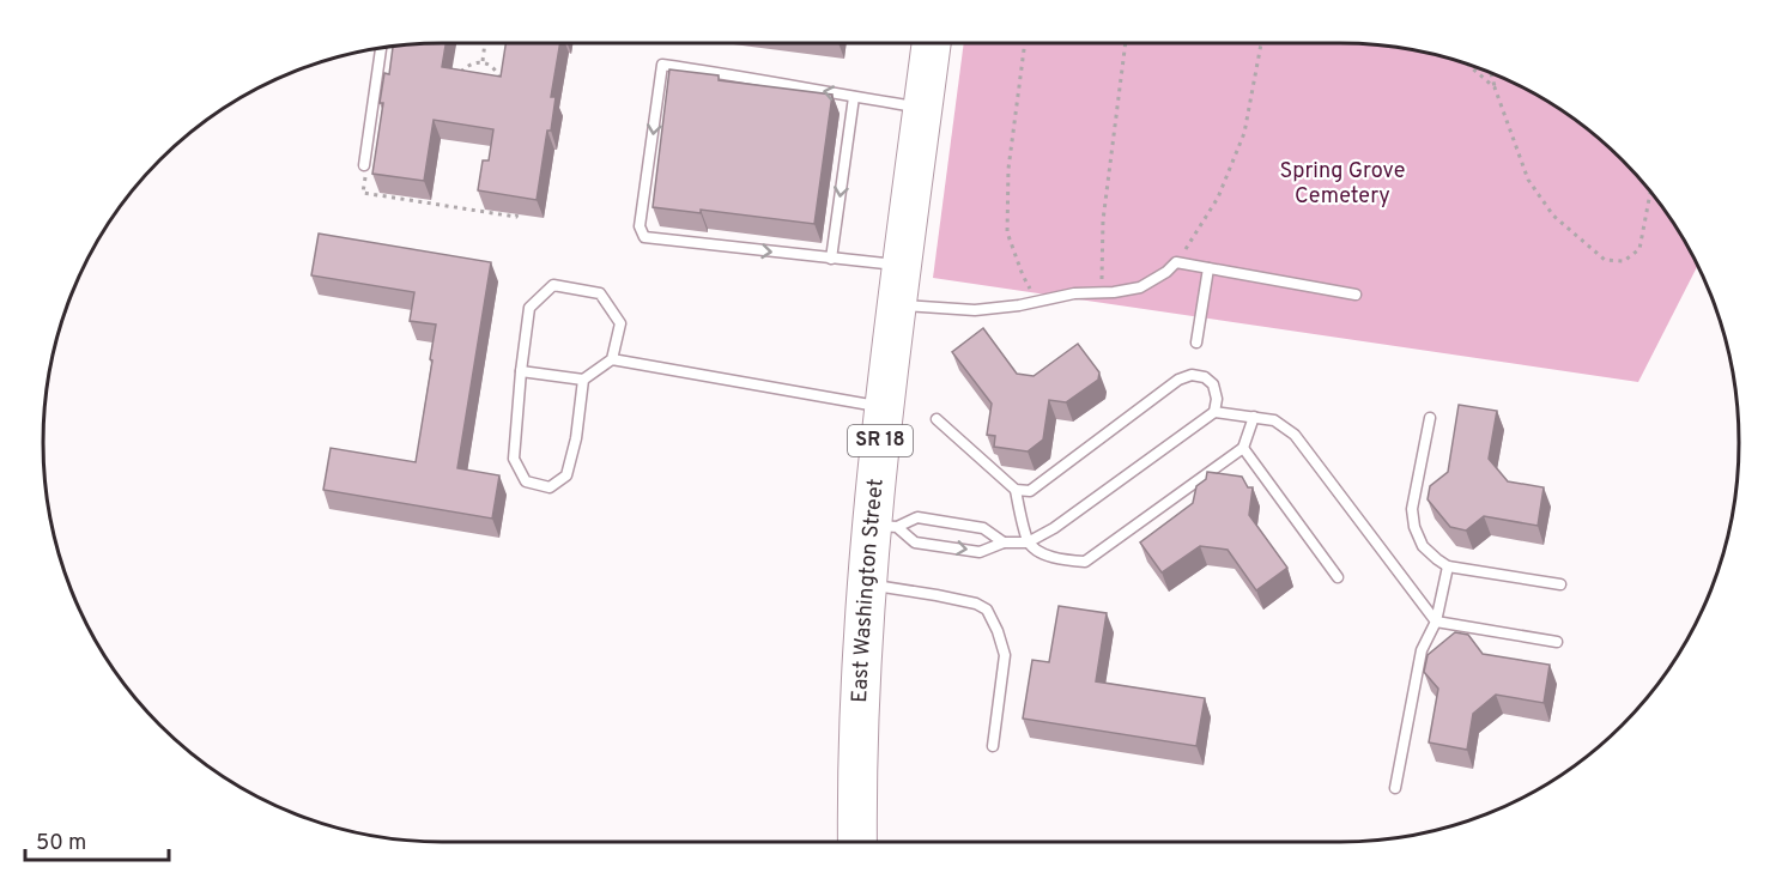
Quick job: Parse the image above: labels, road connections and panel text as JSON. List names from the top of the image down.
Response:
{
  "streets": {
    "highway": ["SR 18", "East Washington Street"]
  },
  "parks": ["Spring Grove Cemetery"],
  "scale_bar": "50 m"
}
